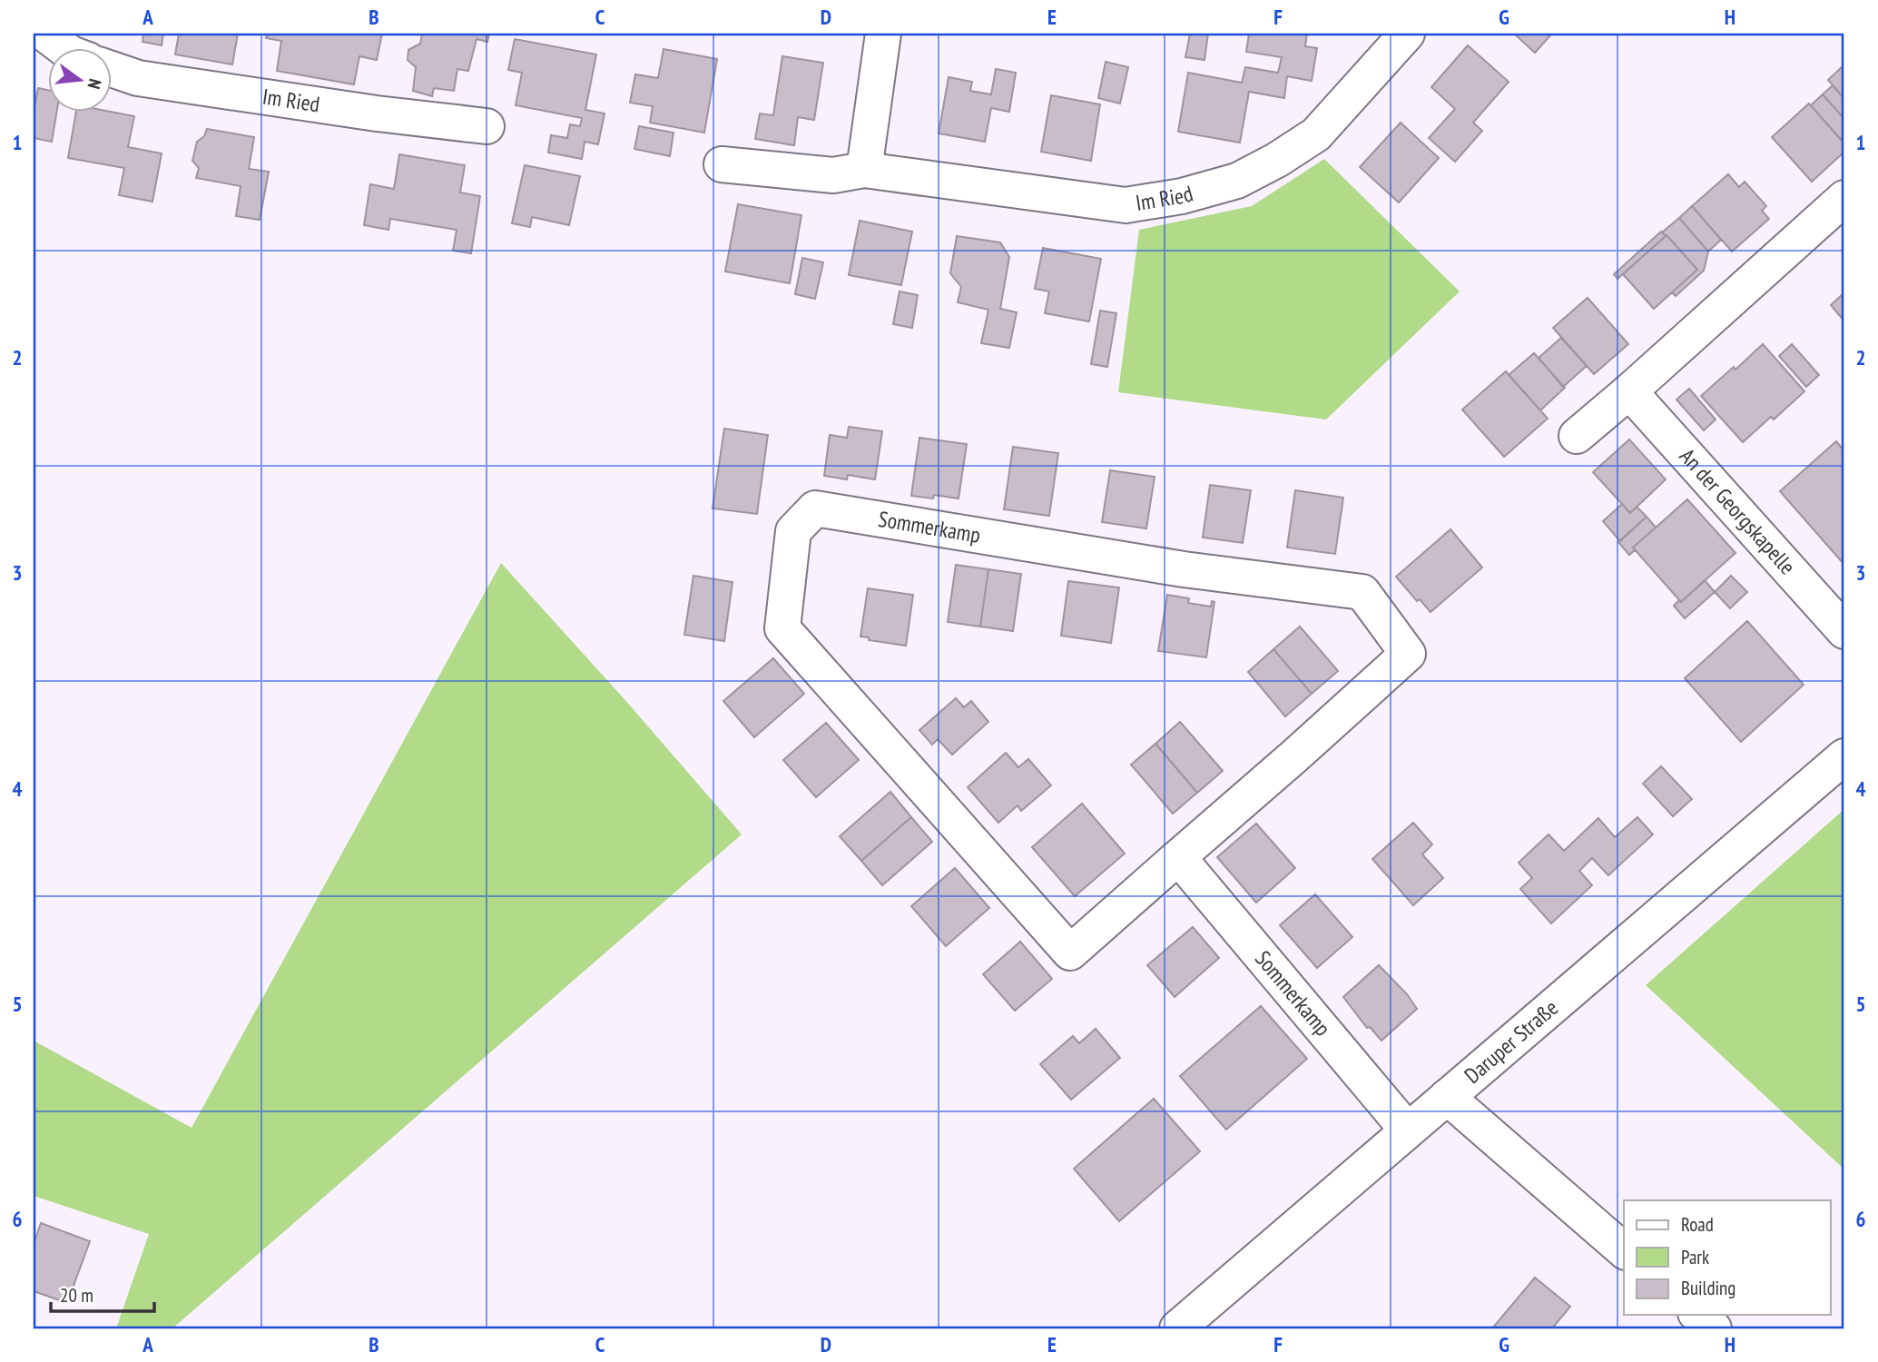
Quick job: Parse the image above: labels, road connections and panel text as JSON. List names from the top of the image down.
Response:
{
  "streets": {
    "street": [
      "Im Ried",
      "An der Georgskapelle",
      "Sommerkamp",
      "Daruper Straße"
    ]
  },
  "crossings": [
    ["Sommerkamp", "Daruper Straße"]
  ],
  "legend": ["Road", "Park", "Building"],
  "scale_bar": "20 m",
  "north": "right",
  "grid": {
    "columns": [
      "A",
      "B",
      "C",
      "D",
      "E",
      "F",
      "G",
      "H"
    ],
    "rows": [
      "1",
      "2",
      "3",
      "4",
      "5",
      "6"
    ]
  }
}
